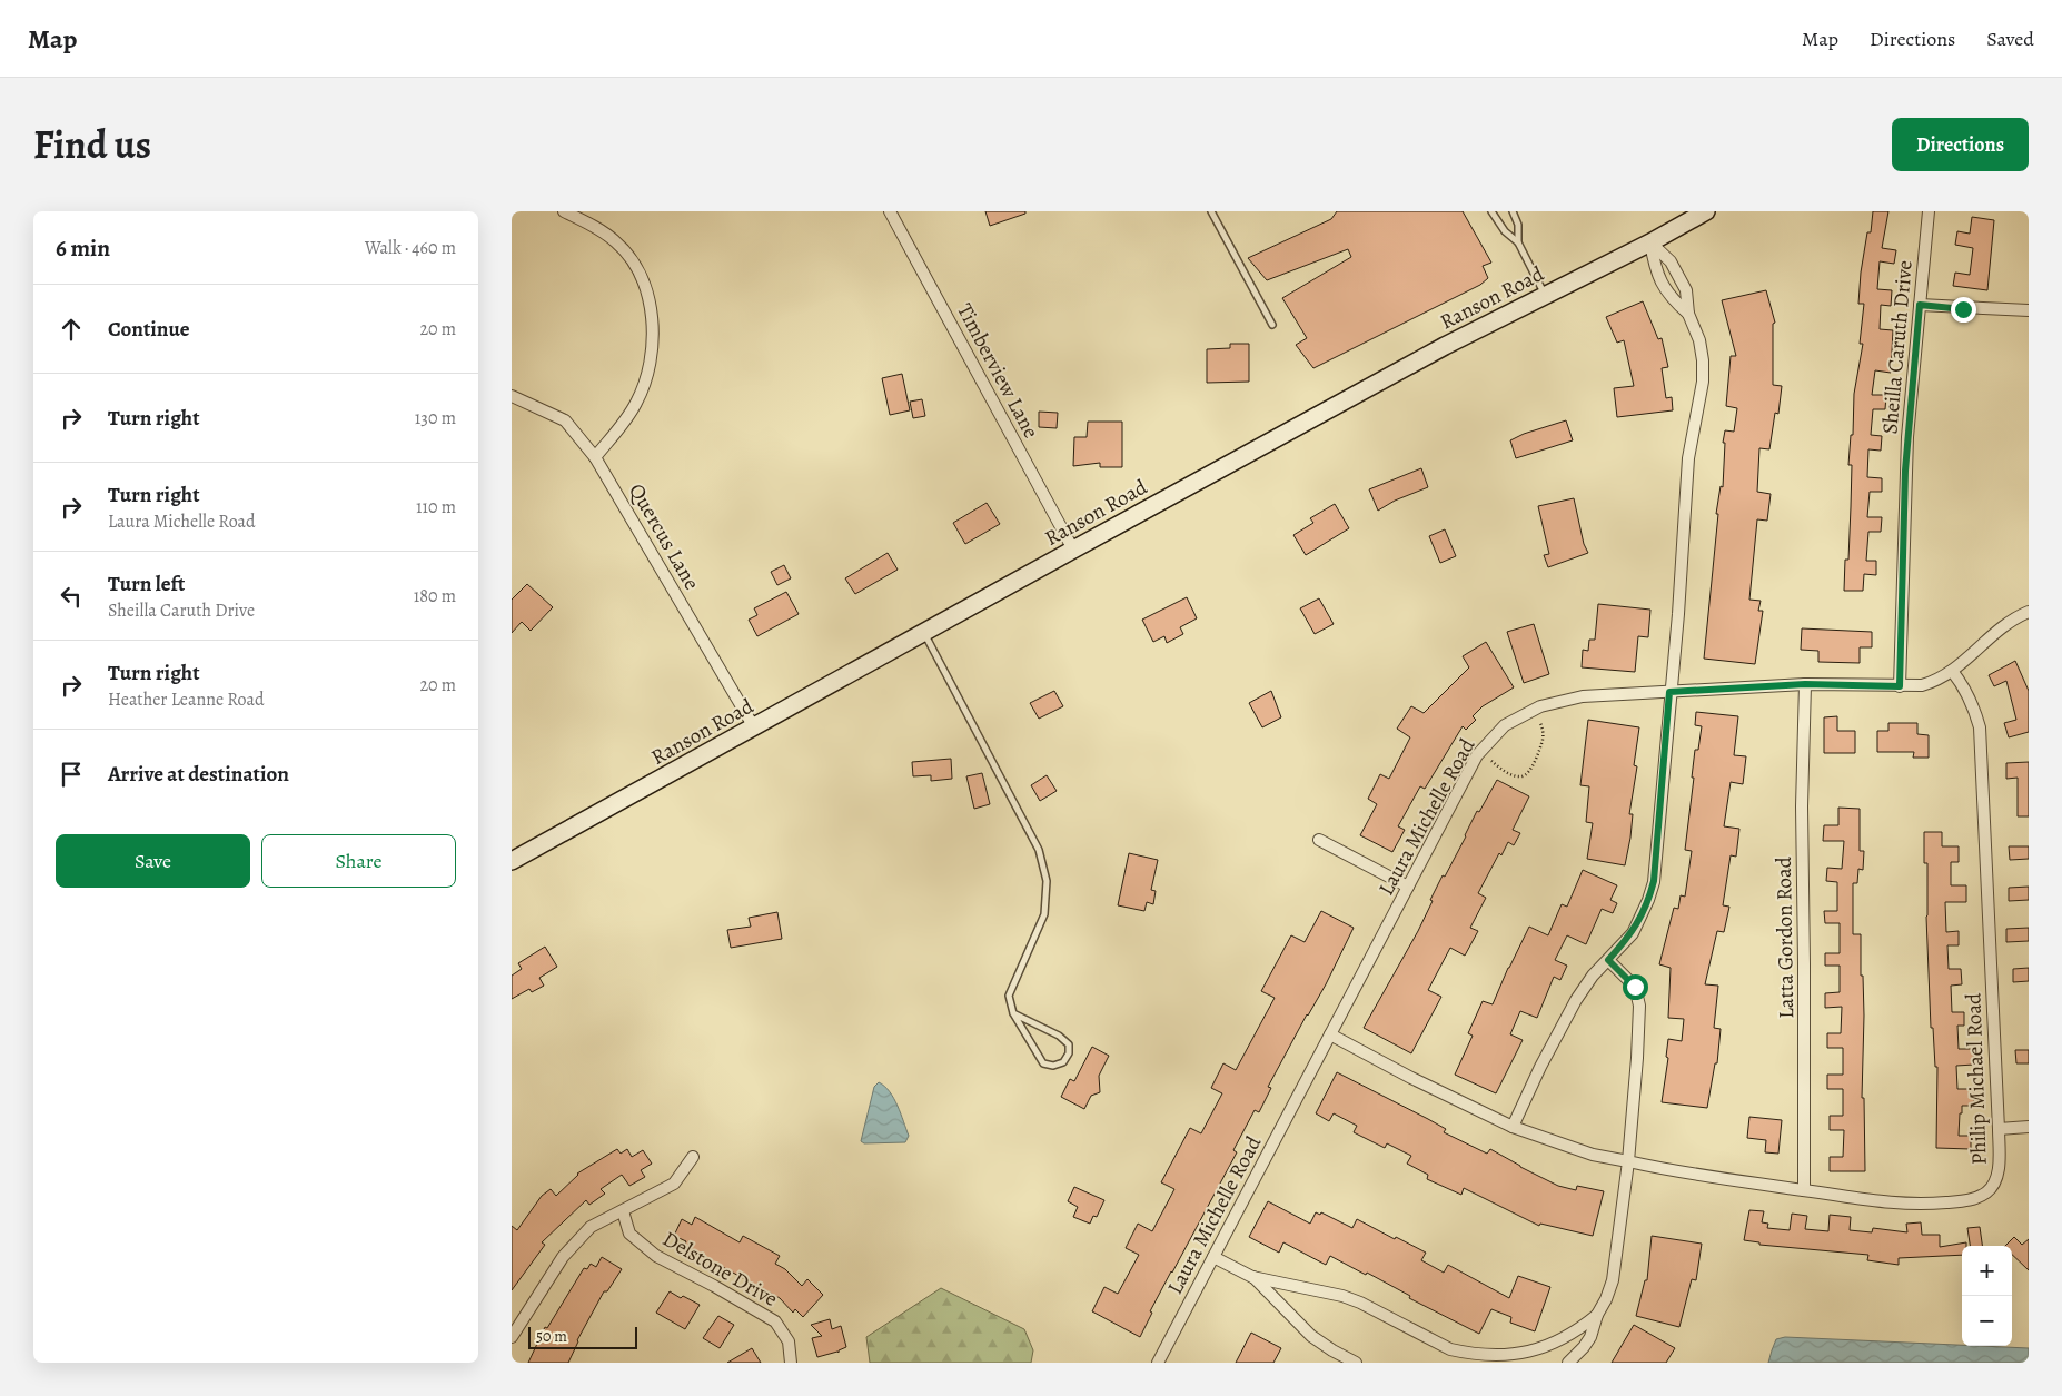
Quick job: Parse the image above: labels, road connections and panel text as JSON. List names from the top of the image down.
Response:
{
  "streets": {
    "street": [
      "Ranson Road",
      "Sheilla Caruth Drive",
      "Timberview Lane",
      "Quercus Lane",
      "Laura Michelle Road",
      "Latta Gordon Road",
      "Philip Michael Road",
      "Delstone Drive"
    ]
  },
  "crossings": [
    ["Ranson Road", "Timberview Lane"],
    ["Ranson Road", "Quercus Lane"],
    ["Sheilla Caruth Drive", "Laura Michelle Road"],
    ["Laura Michelle Road", "Latta Gordon Road"],
    ["Laura Michelle Road", "Philip Michael Road"],
    ["Latta Gordon Road", "Philip Michael Road"]
  ],
  "scale_bar": "50 m",
  "page": {
    "header": "Map",
    "nav": ["Map", "Directions", "Saved"],
    "title": "Find us",
    "buttons": [
      "Directions",
      ["Save", "Share"]
    ],
    "heading": ["6 min", "Walk · 460 m"],
    "list": [
      ["Continue", "20 m"],
      ["Turn right", "130 m"],
      ["Turn right", "Laura Michelle Road", "110 m"],
      ["Turn left", "Sheilla Caruth Drive", "180 m"],
      ["Turn right", "Heather Leanne Road", "20 m"],
      "Arrive at destination"
    ],
    "map_buttons": ["+", "−"],
    "scale": "50 m"
  }
}
